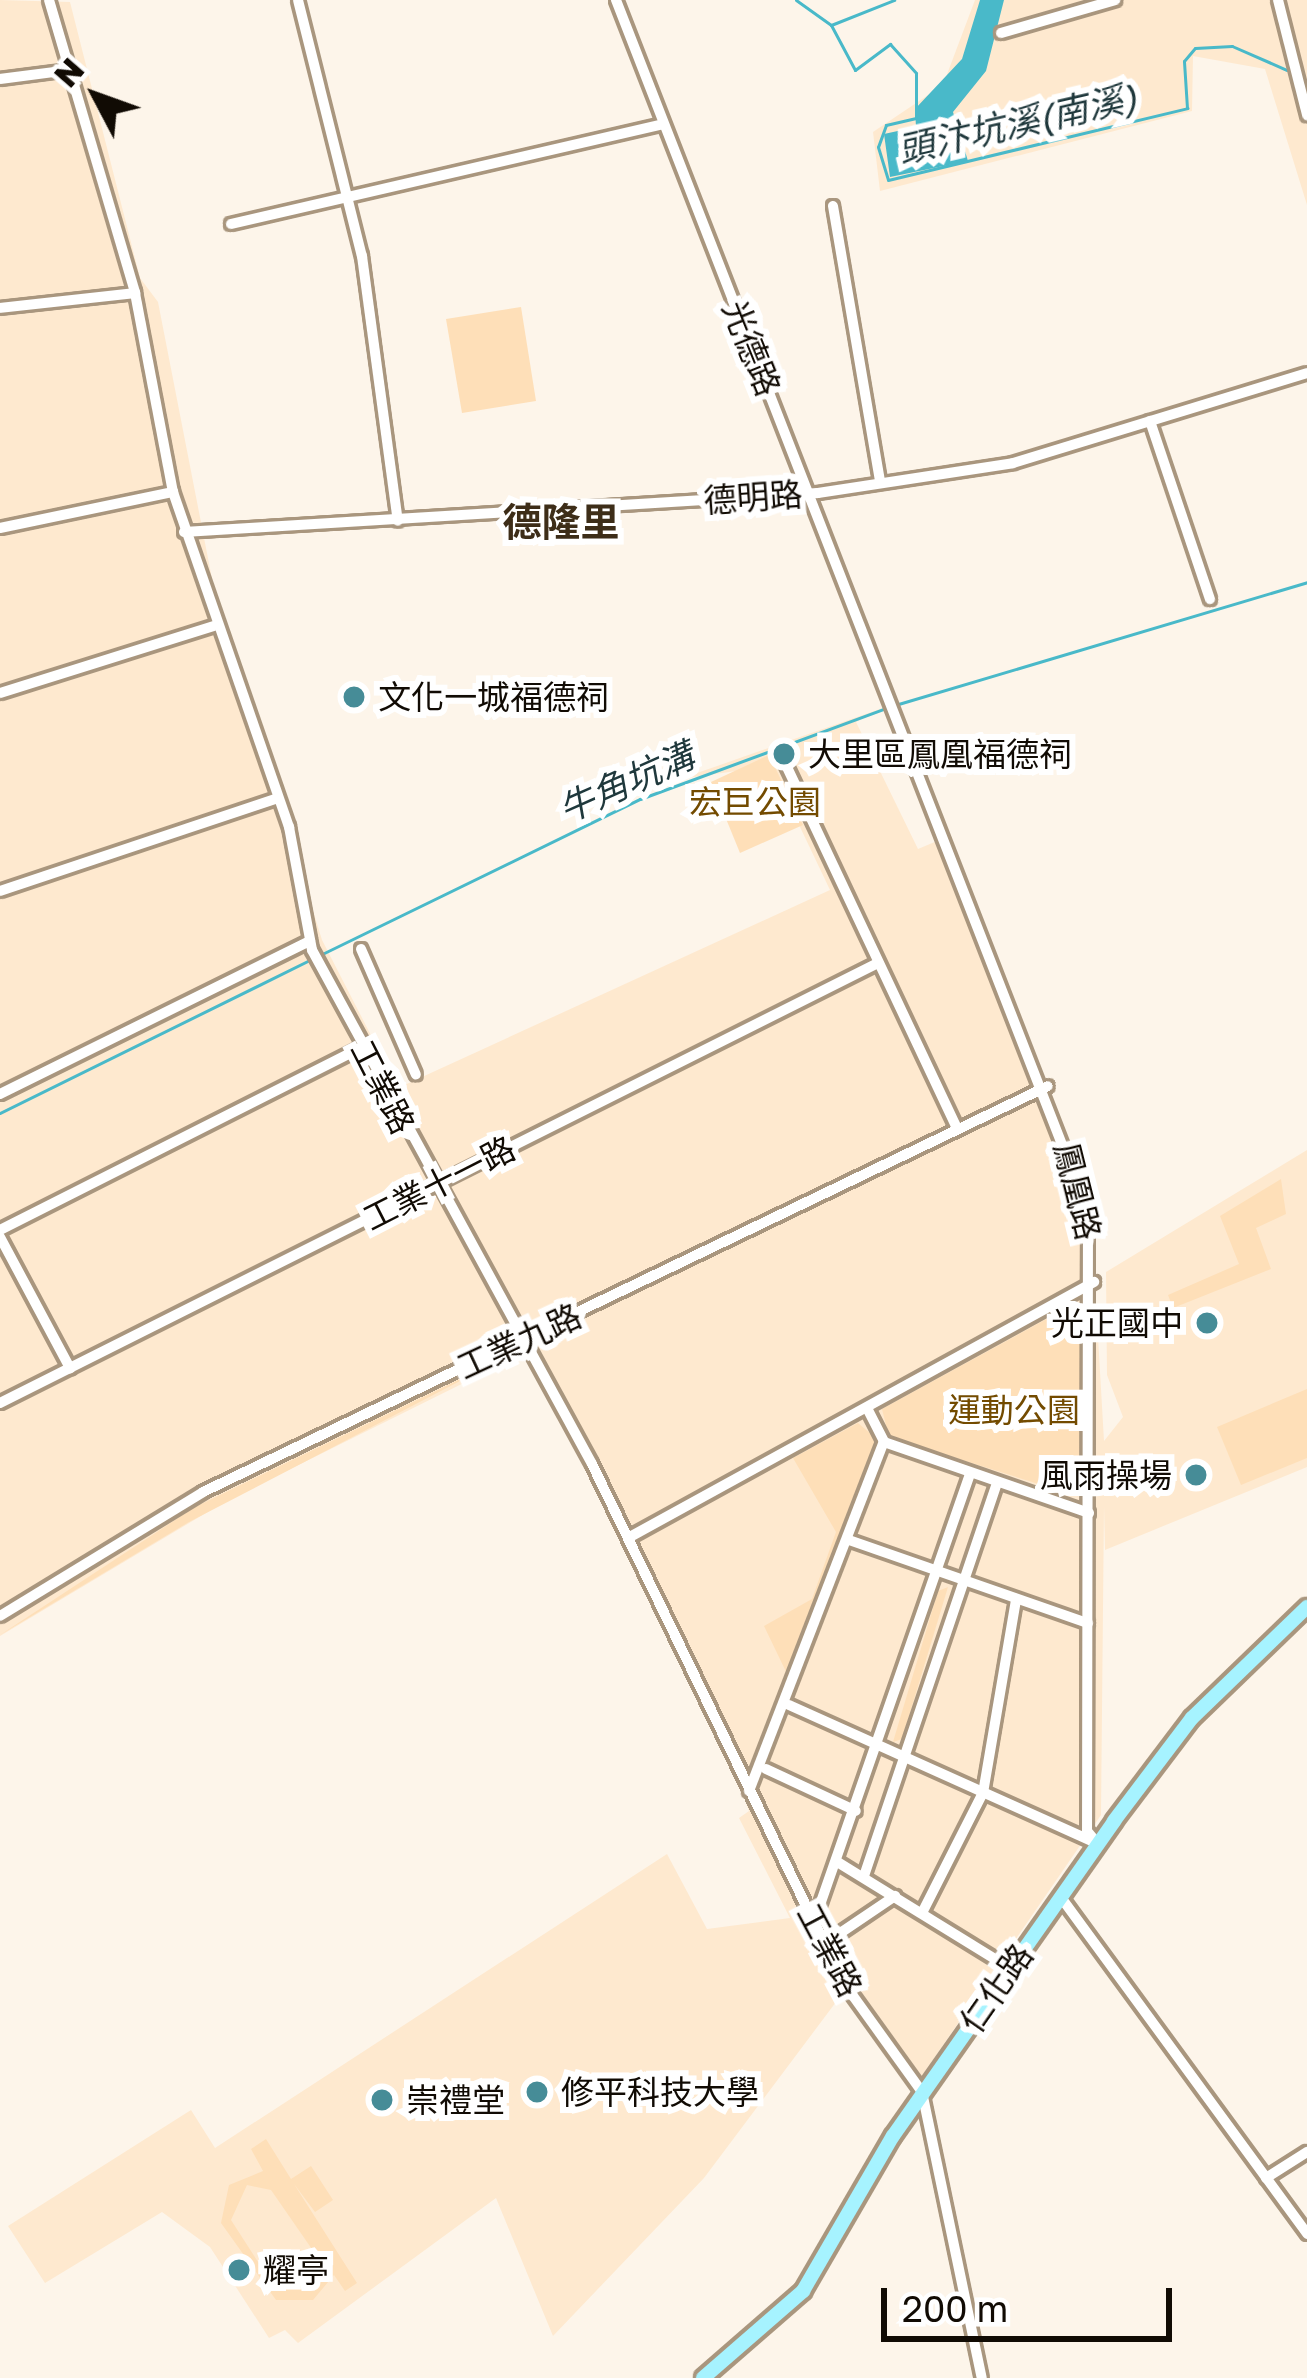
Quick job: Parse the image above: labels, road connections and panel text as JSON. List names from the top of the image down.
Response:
{
  "streets": {
    "main road": ["仁化路"],
    "street": [
      "光德路",
      "德明路",
      "工業路",
      "工業十一路",
      "鳳凰路",
      "工業九路"
    ]
  },
  "crossings": [
    ["光德路", "德明路"],
    ["光德路", "鳳凰路"],
    ["德明路", "工業路"],
    ["工業路", "工業十一路"],
    ["工業路", "工業九路"],
    ["工業路", "仁化路"],
    ["鳳凰路", "工業九路"],
    ["鳳凰路", "仁化路"]
  ],
  "districts": ["德隆里"],
  "water": ["頭汴坑溪(南溪)", "牛角坑溝"],
  "parks": ["宏巨公園", "運動公園"],
  "places": [
    "文化一城福德祠",
    "大里區鳳凰福德祠",
    "光正國中",
    "風雨操場",
    "修平科技大學",
    "崇禮堂",
    "耀亭"
  ],
  "scale_bar": "200 m",
  "north": "top left"
}
